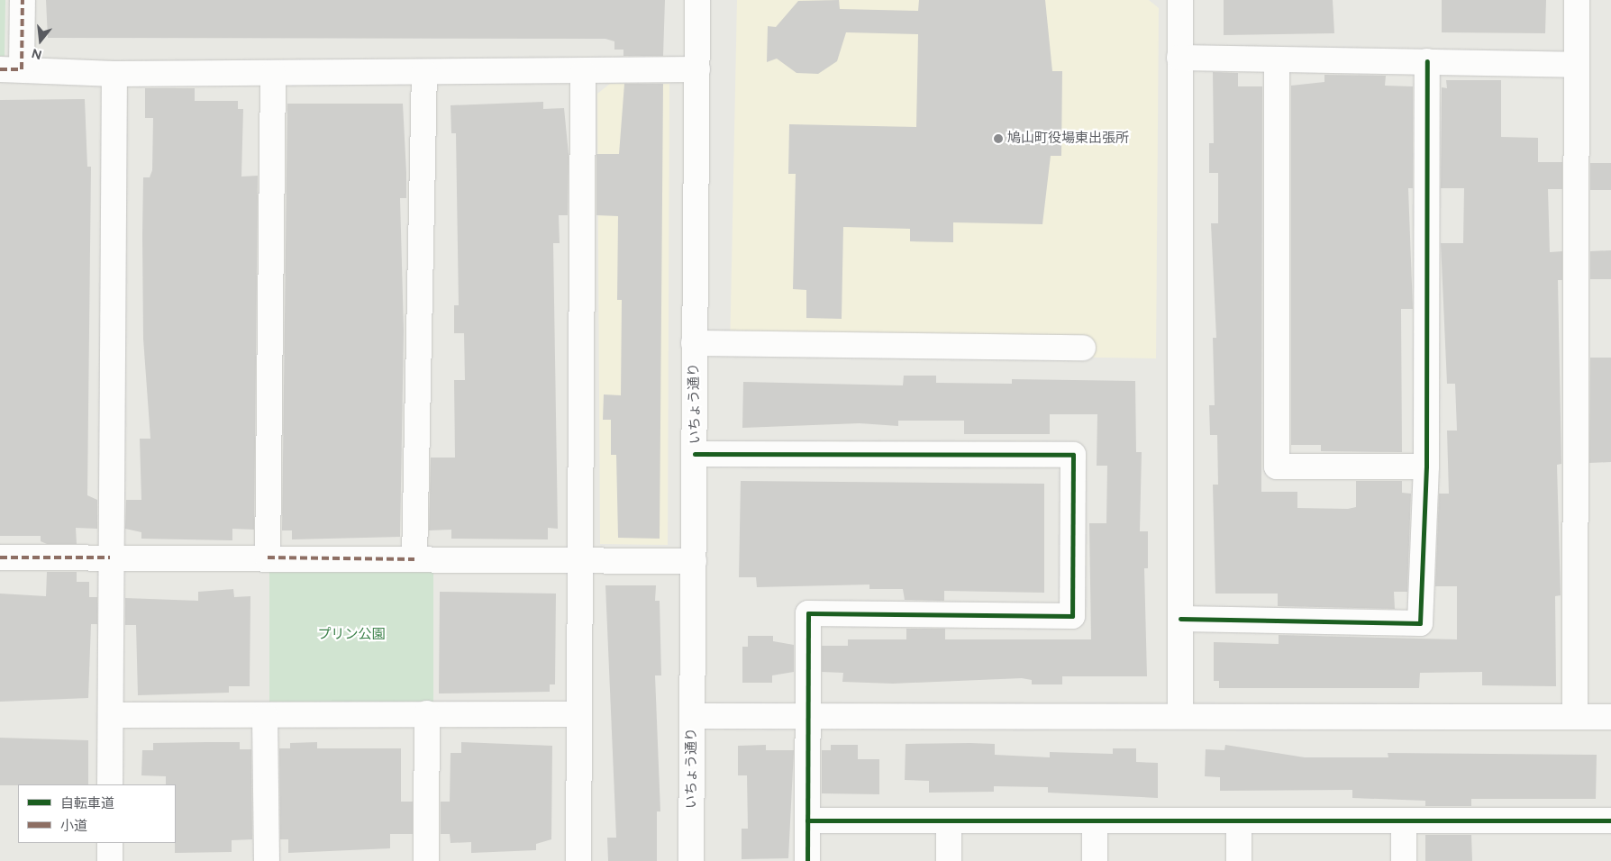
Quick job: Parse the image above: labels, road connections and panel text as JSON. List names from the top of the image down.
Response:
{
  "streets": {
    "street": ["いちょう通り"]
  },
  "parks": ["プリン公園"],
  "places": ["鳩山町役場東出張所"],
  "legend": ["自転車道", "小道"],
  "north": "bottom"
}
